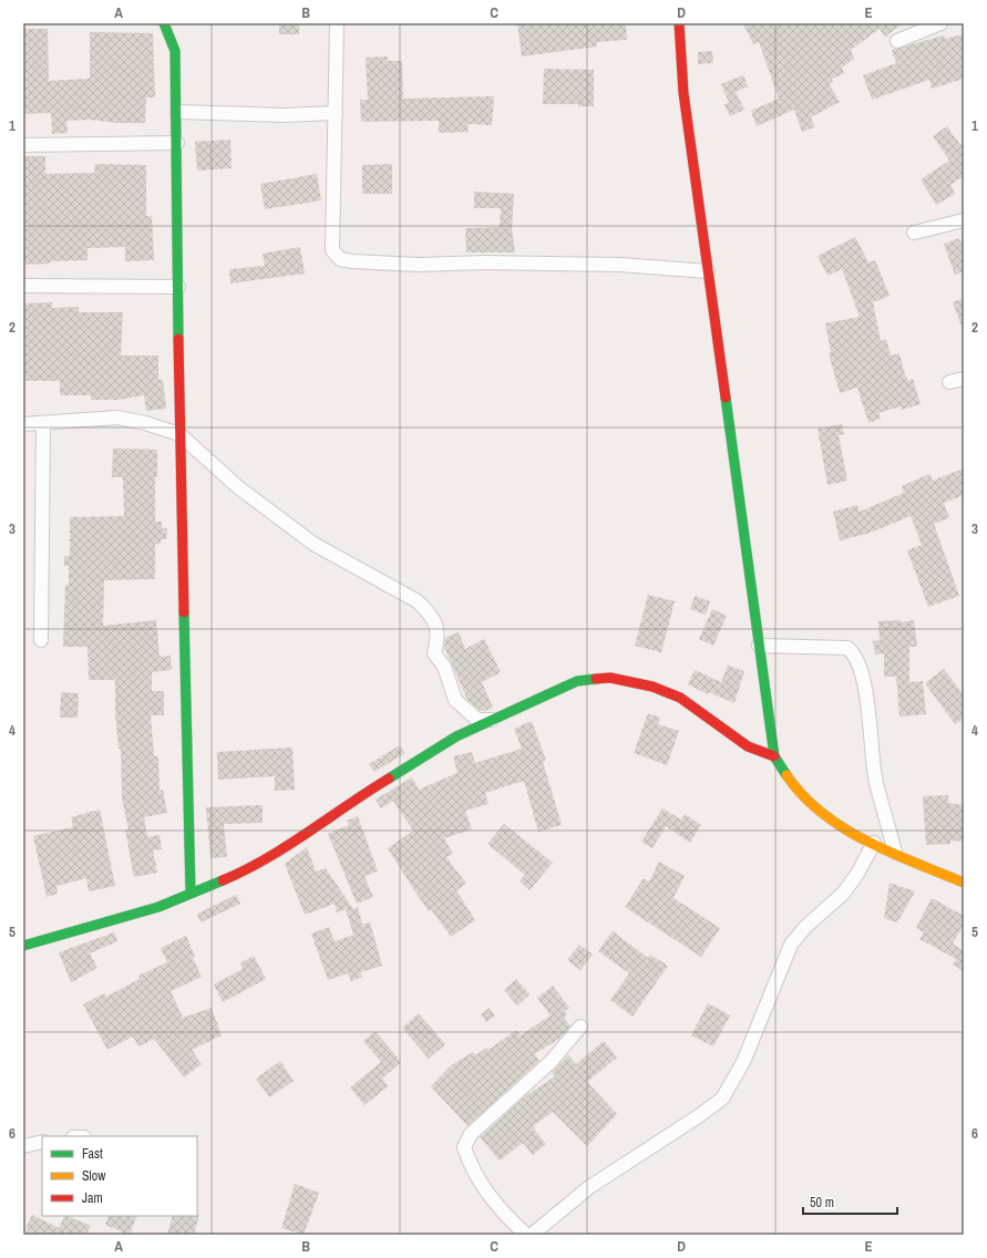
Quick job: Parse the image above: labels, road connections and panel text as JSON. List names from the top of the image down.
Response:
{
  "legend": ["Fast", "Slow", "Jam"],
  "scale_bar": "50 m",
  "grid": {
    "columns": [
      "A",
      "B",
      "C",
      "D",
      "E"
    ],
    "rows": [
      "1",
      "2",
      "3",
      "4",
      "5",
      "6"
    ]
  }
}
